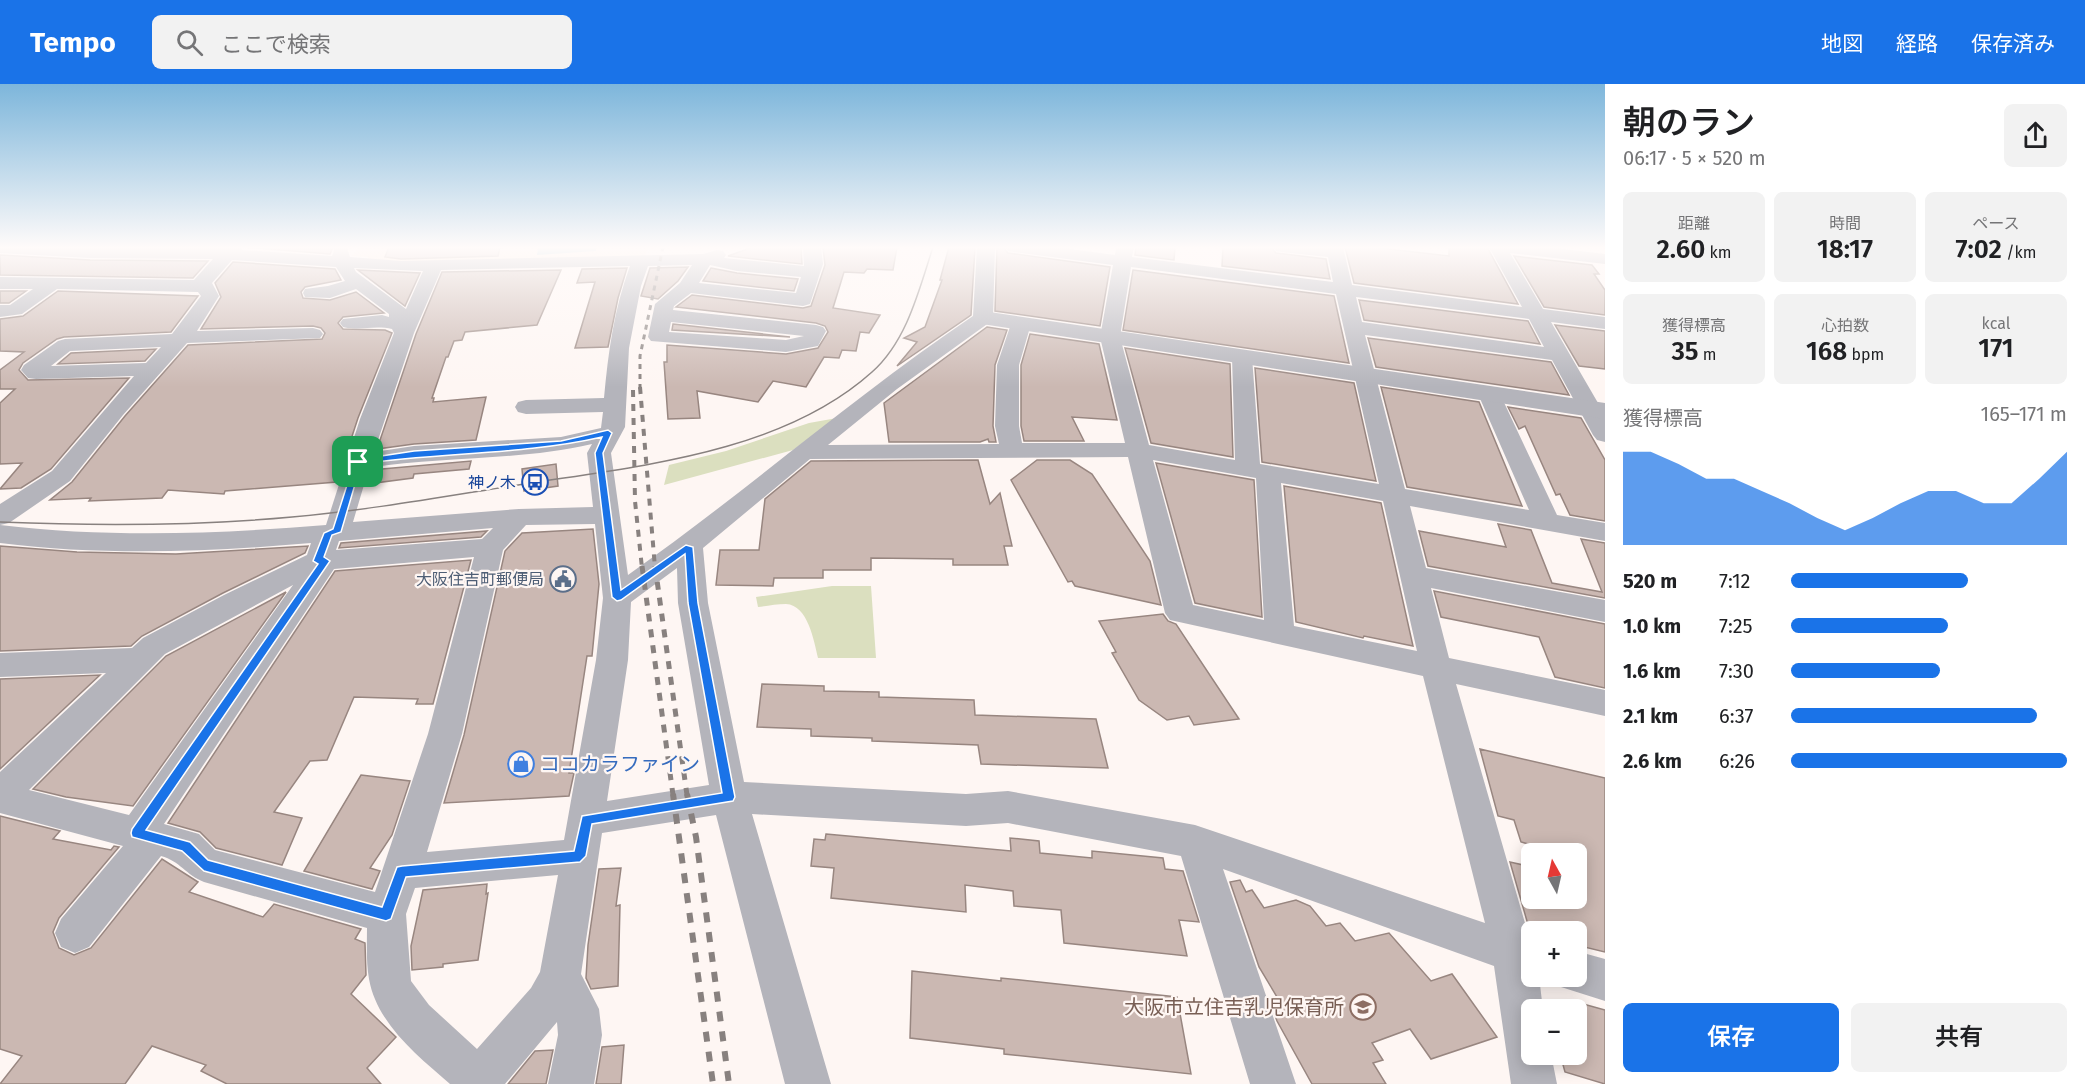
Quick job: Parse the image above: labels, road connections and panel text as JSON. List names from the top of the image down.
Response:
{
  "places": {
    "bus stop": ["神ノ木"],
    "public building": ["大阪住吉町郵便局"],
    "shop": ["ココカラファイン"],
    "school or university": ["大阪市立住吉乳児保育所"]
  },
  "north": "top",
  "page": {
    "header": "Tempo",
    "search": "ここで検索",
    "nav": ["地図", "経路", "保存済み"],
    "heading": ["朝のラン", "06:17 · 5 × 520 m"],
    "stats": [
      ["距離", "2.60 km"],
      ["時間", "18:17"],
      ["ペース", "7:02 /km"],
      ["獲得標高", "35 m"],
      ["心拍数", "168 bpm"],
      ["kcal", "171"]
    ],
    "chart": ["獲得標高", "165–171 m"],
    "list": [
      {
        "name": "520 m",
        "note": "7:12"
      },
      {
        "name": "1.0 km",
        "note": "7:25"
      },
      {
        "name": "1.6 km",
        "note": "7:30"
      },
      {
        "name": "2.1 km",
        "note": "6:37"
      },
      {
        "name": "2.6 km",
        "note": "6:26"
      }
    ],
    "map_buttons": ["+", "−"],
    "buttons": ["保存", "共有"]
  }
}
